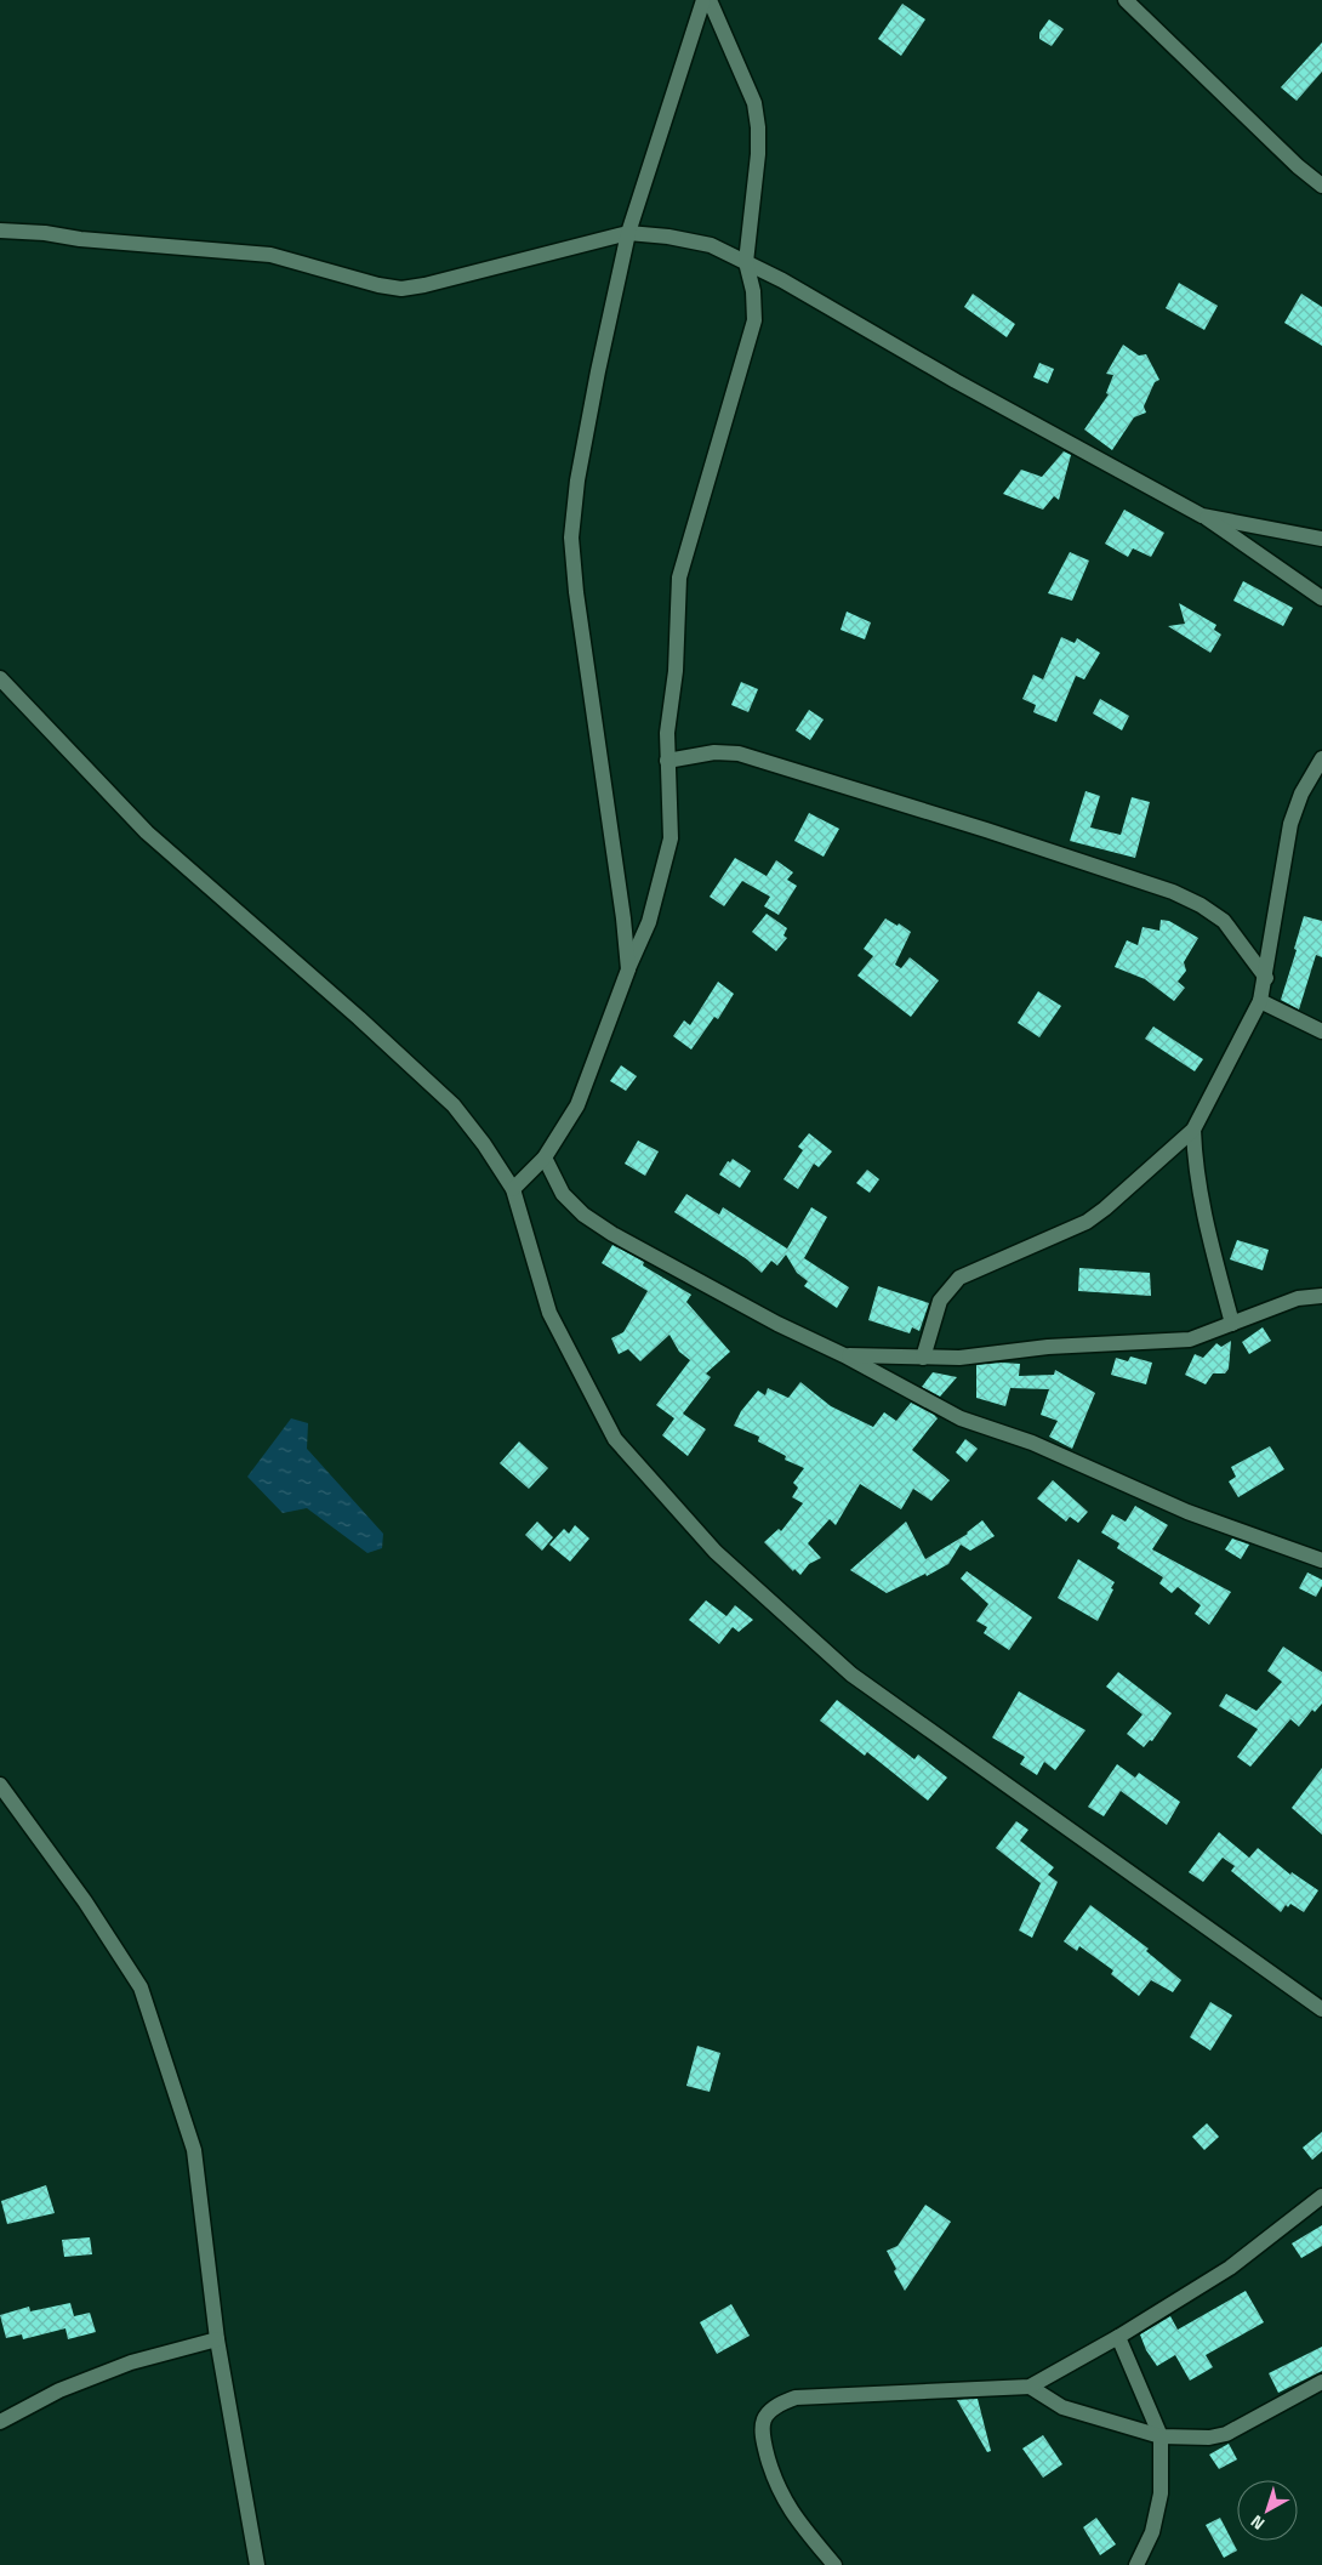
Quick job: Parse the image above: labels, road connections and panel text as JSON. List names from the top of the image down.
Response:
{
  "north": "bottom left"
}
